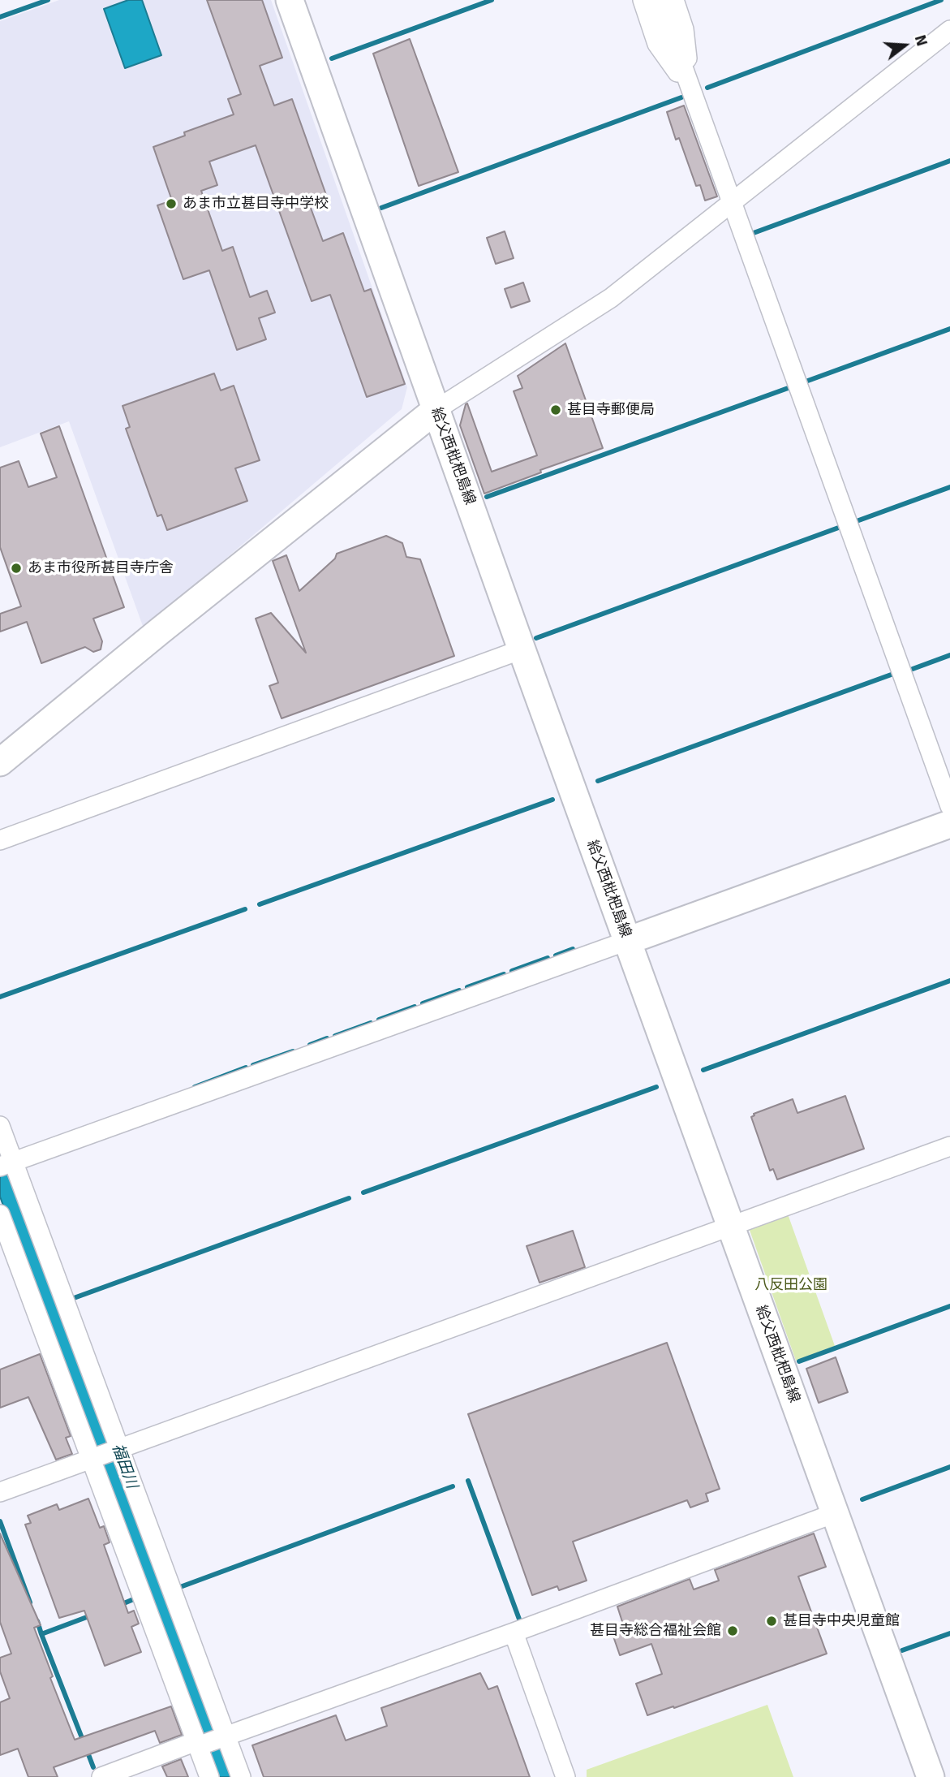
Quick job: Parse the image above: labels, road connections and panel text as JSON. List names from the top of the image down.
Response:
{
  "streets": {
    "main road": ["給父西枇杷島線"]
  },
  "water": ["福田川"],
  "parks": ["八反田公園"],
  "places": [
    "あま市立甚目寺中学校",
    "甚目寺郵便局",
    "あま市役所甚目寺庁舎",
    "甚目寺中央児童館",
    "甚目寺総合福祉会館"
  ],
  "north": "right"
}
